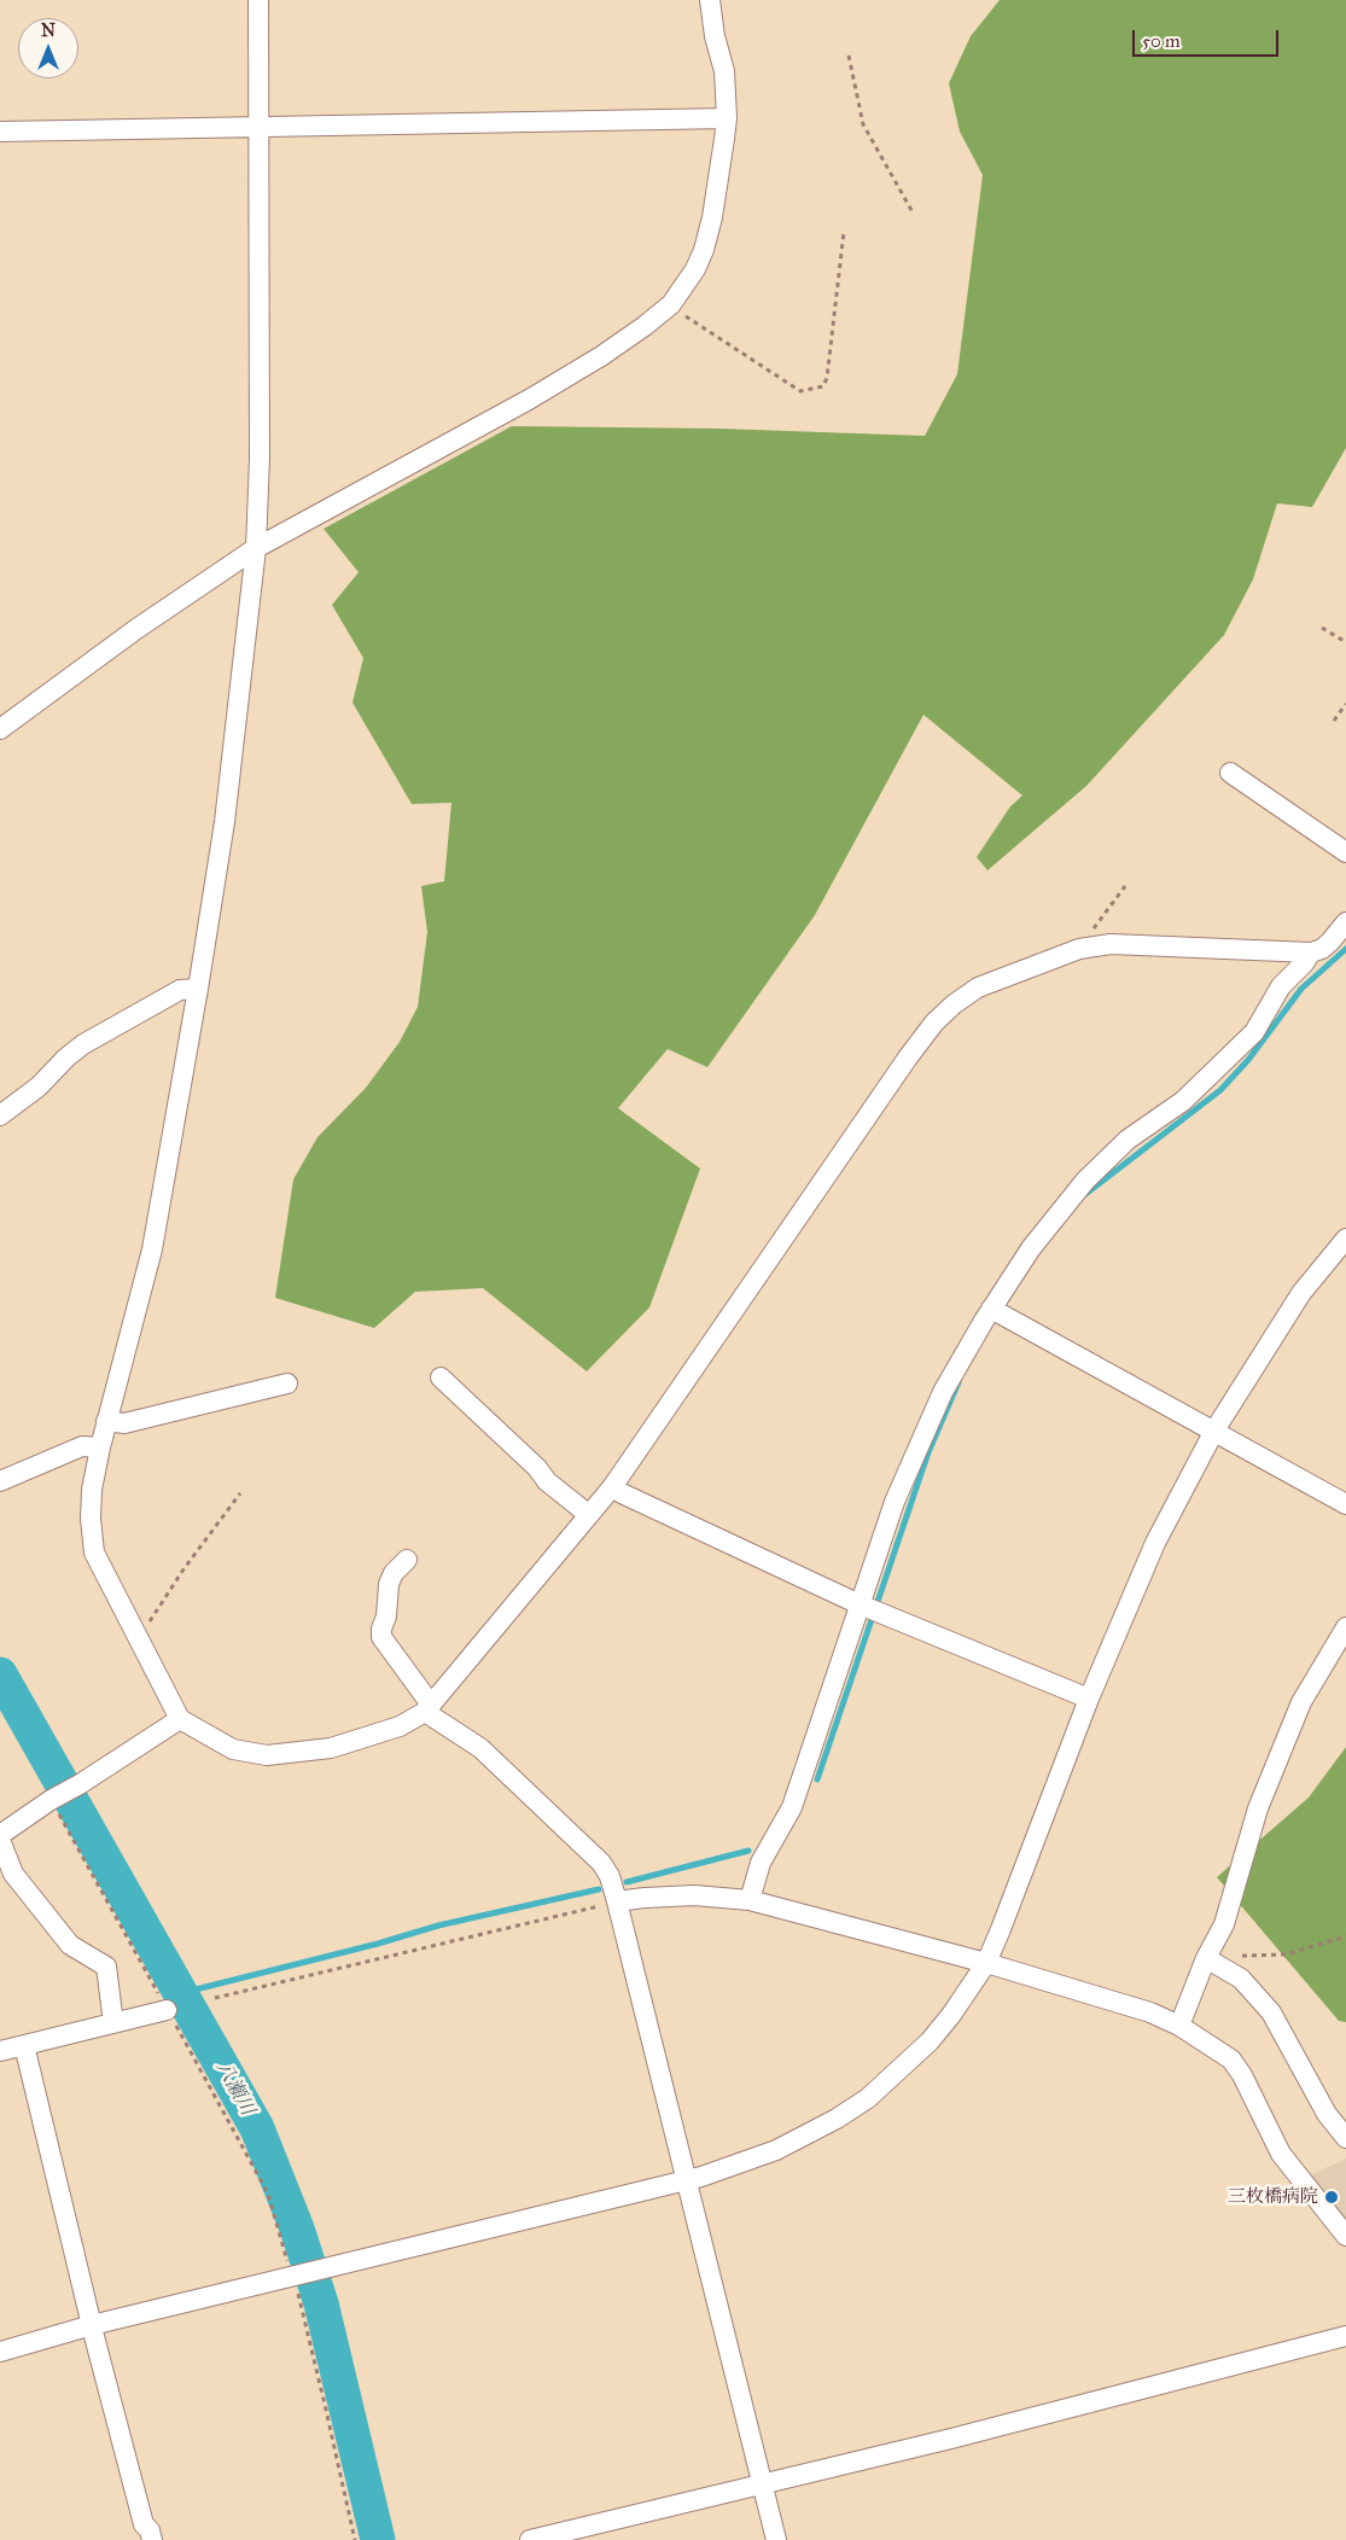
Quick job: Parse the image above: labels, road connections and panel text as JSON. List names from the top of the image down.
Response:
{
  "water": ["八瀬川"],
  "places": ["三枚橋病院"],
  "scale_bar": "50 m",
  "north": "top"
}
